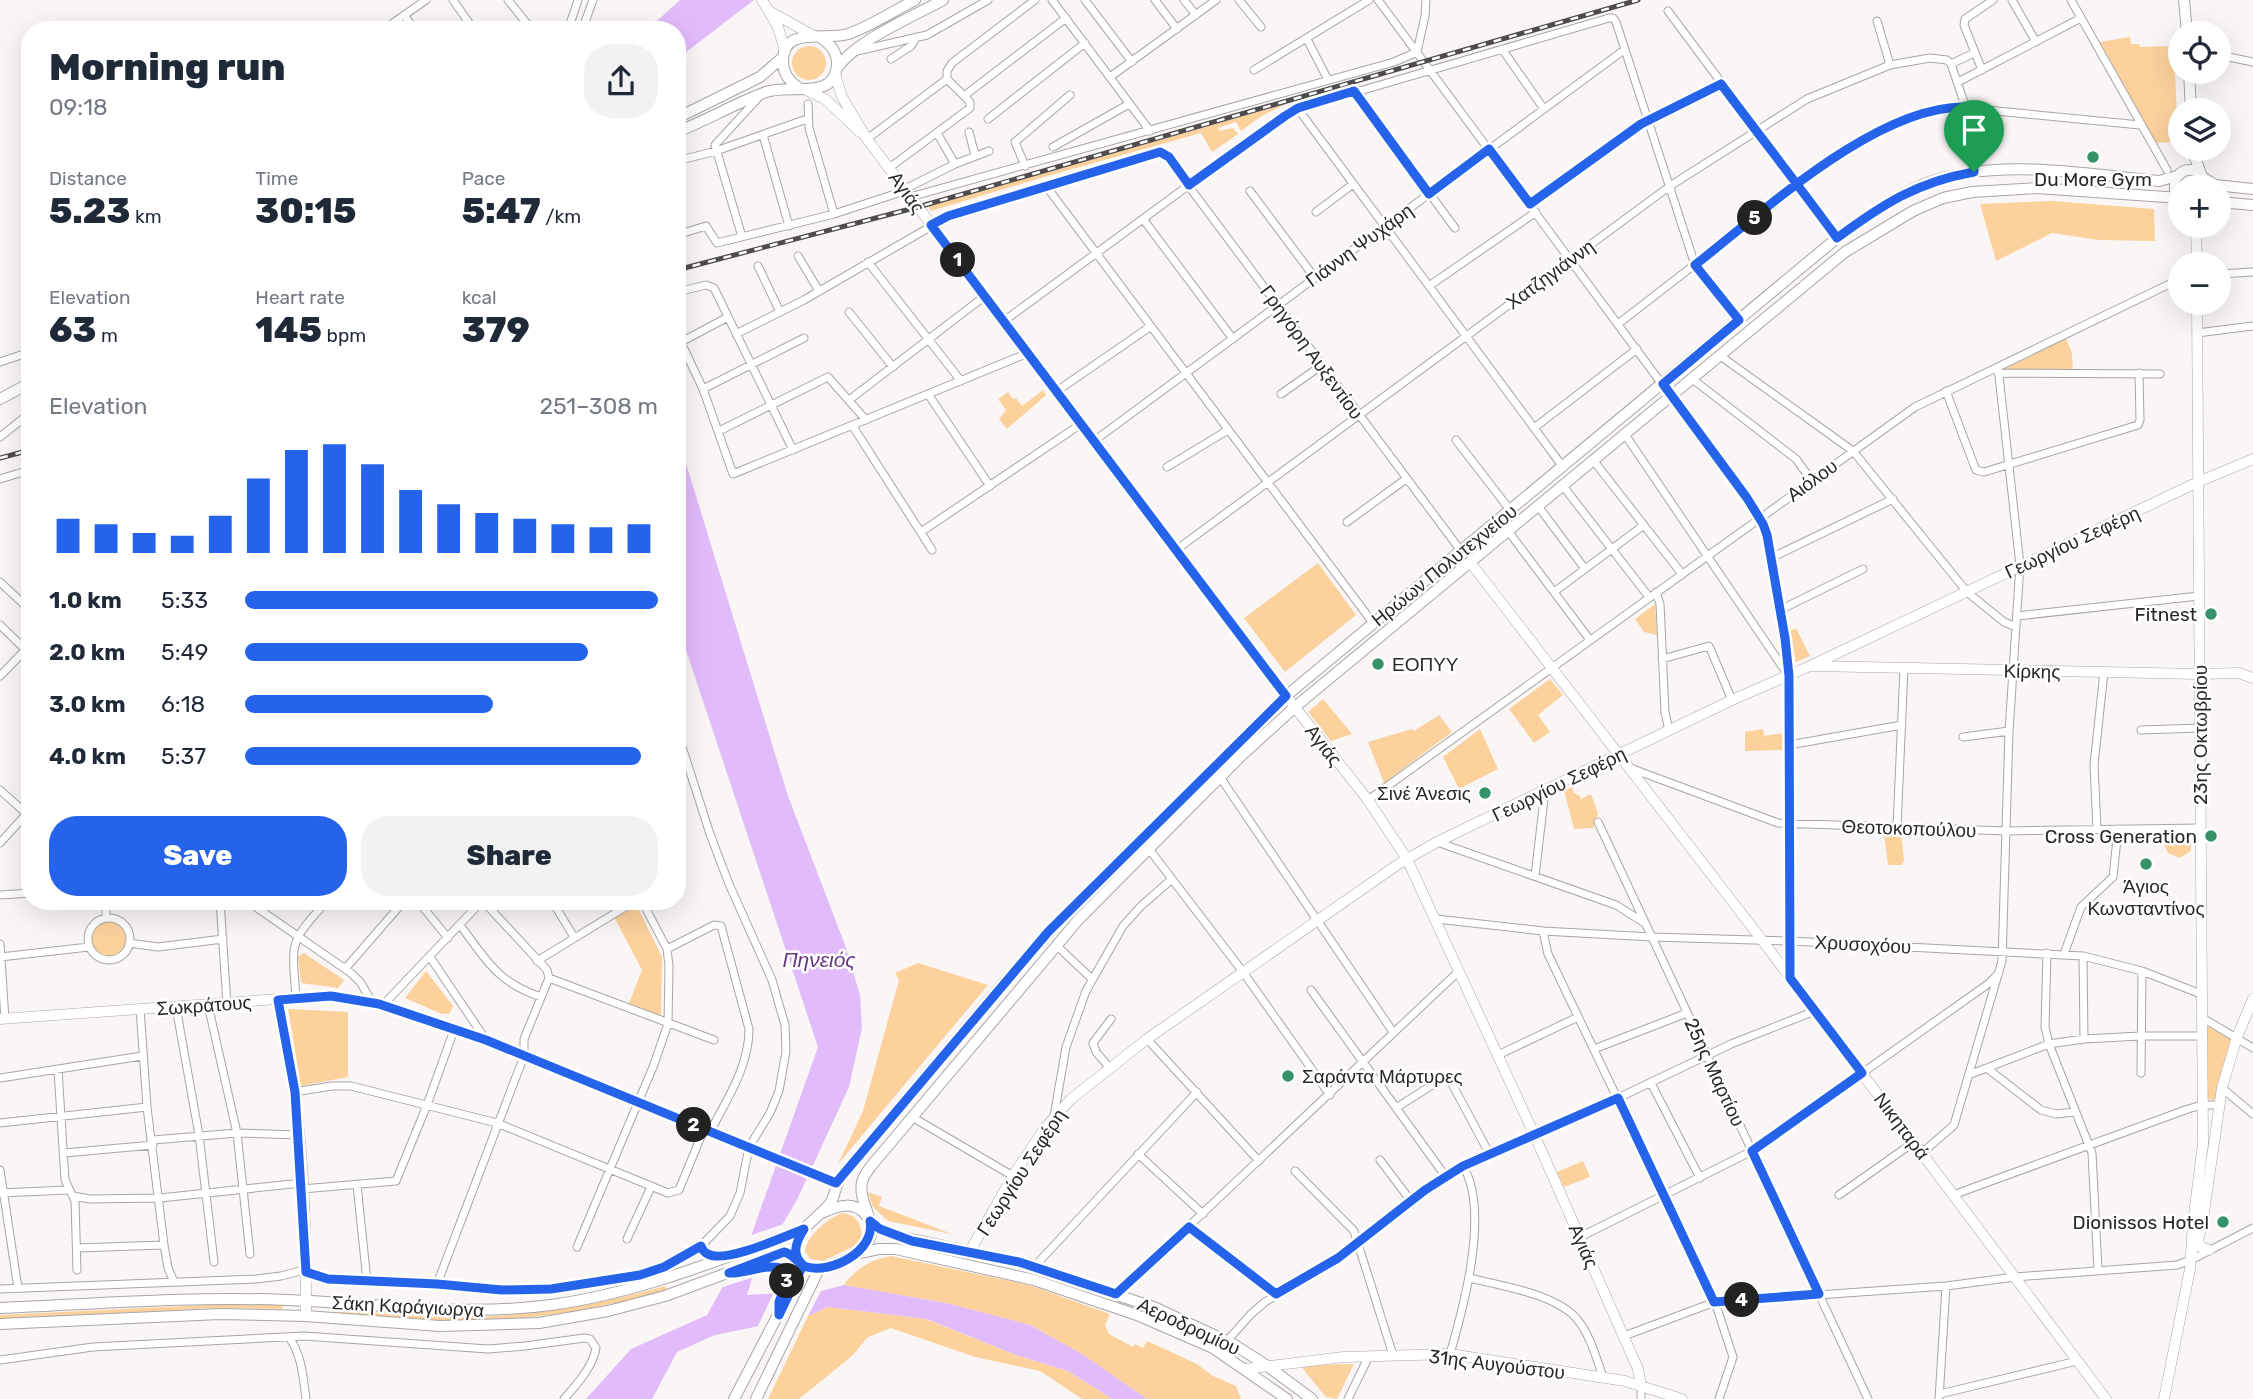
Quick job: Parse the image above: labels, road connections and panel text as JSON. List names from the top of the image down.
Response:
{
  "streets": {
    "main road": [
      "Αγιάς",
      "Γεωργίου Σεφέρη",
      "Ηρώων Πολυτεχνείου",
      "Κίρκης",
      "23ης Οκτωβρίου",
      "Σωκράτους",
      "Νικηταρά",
      "Σάκη Καράγιωργα",
      "Αεροδρομίου",
      "31ης Αυγούστου"
    ],
    "street": [
      "Γιάννη Ψυχάρη",
      "Χατζηγιάννη",
      "Γρηγόρη Αυξεντίου",
      "Αιόλου",
      "Θεοτοκοπούλου",
      "Χρυσοχόου",
      "25ης Μαρτίου"
    ]
  },
  "crossings": [
    ["Αγιάς", "Γιάννη Ψυχάρη"],
    ["Αγιάς", "Χατζηγιάννη"],
    ["Αγιάς", "Αιόλου"],
    ["Αγιάς", "Γεωργίου Σεφέρη"],
    ["Αγιάς", "Ηρώων Πολυτεχνείου"],
    ["Αγιάς", "Χρυσοχόου"],
    ["Αγιάς", "31ης Αυγούστου"],
    ["Γιάννη Ψυχάρη", "Γρηγόρη Αυξεντίου"],
    ["Χατζηγιάννη", "Γρηγόρη Αυξεντίου"],
    ["Γρηγόρη Αυξεντίου", "Ηρώων Πολυτεχνείου"],
    ["Γεωργίου Σεφέρη", "Κίρκης"],
    ["Γεωργίου Σεφέρη", "23ης Οκτωβρίου"],
    ["Γεωργίου Σεφέρη", "Νικηταρά"],
    ["Γεωργίου Σεφέρη", "Αεροδρομίου"],
    ["Ηρώων Πολυτεχνείου", "Σάκη Καράγιωργα"],
    ["Ηρώων Πολυτεχνείου", "Αεροδρομίου"],
    ["Κίρκης", "23ης Οκτωβρίου"],
    ["23ης Οκτωβρίου", "Θεοτοκοπούλου"],
    ["23ης Οκτωβρίου", "Χρυσοχόου"],
    ["Θεοτοκοπούλου", "Νικηταρά"],
    ["Χρυσοχόου", "25ης Μαρτίου"],
    ["Χρυσοχόου", "Νικηταρά"],
    ["Σάκη Καράγιωργα", "Αεροδρομίου"],
    ["Αεροδρομίου", "31ης Αυγούστου"]
  ],
  "water": ["Πηνειός"],
  "places": [
    "Du More Gym",
    "Fitnest",
    "ΕΟΠΥΥ",
    "Σινέ Άνεσις",
    "Cross Generation",
    "Άγιος Κωνσταντίνος",
    "Σαράντα Μάρτυρες",
    "Dionissos Hotel"
  ],
  "page": {
    "map_buttons": ["+", "−"],
    "heading": ["Morning run", "09:18"],
    "stats": [
      ["Distance", "5.23 km"],
      ["Time", "30:15"],
      ["Pace", "5:47 /km"],
      ["Elevation", "63 m"],
      ["Heart rate", "145 bpm"],
      ["kcal", "379"]
    ],
    "pins": [
      "5",
      "1",
      "2",
      "3",
      "4"
    ],
    "chart": ["Elevation", "251–308 m"],
    "list": [
      {
        "name": "1.0 km",
        "note": "5:33"
      },
      {
        "name": "2.0 km",
        "note": "5:49"
      },
      {
        "name": "3.0 km",
        "note": "6:18"
      },
      {
        "name": "4.0 km",
        "note": "5:37"
      }
    ],
    "buttons": ["Save", "Share"]
  }
}
